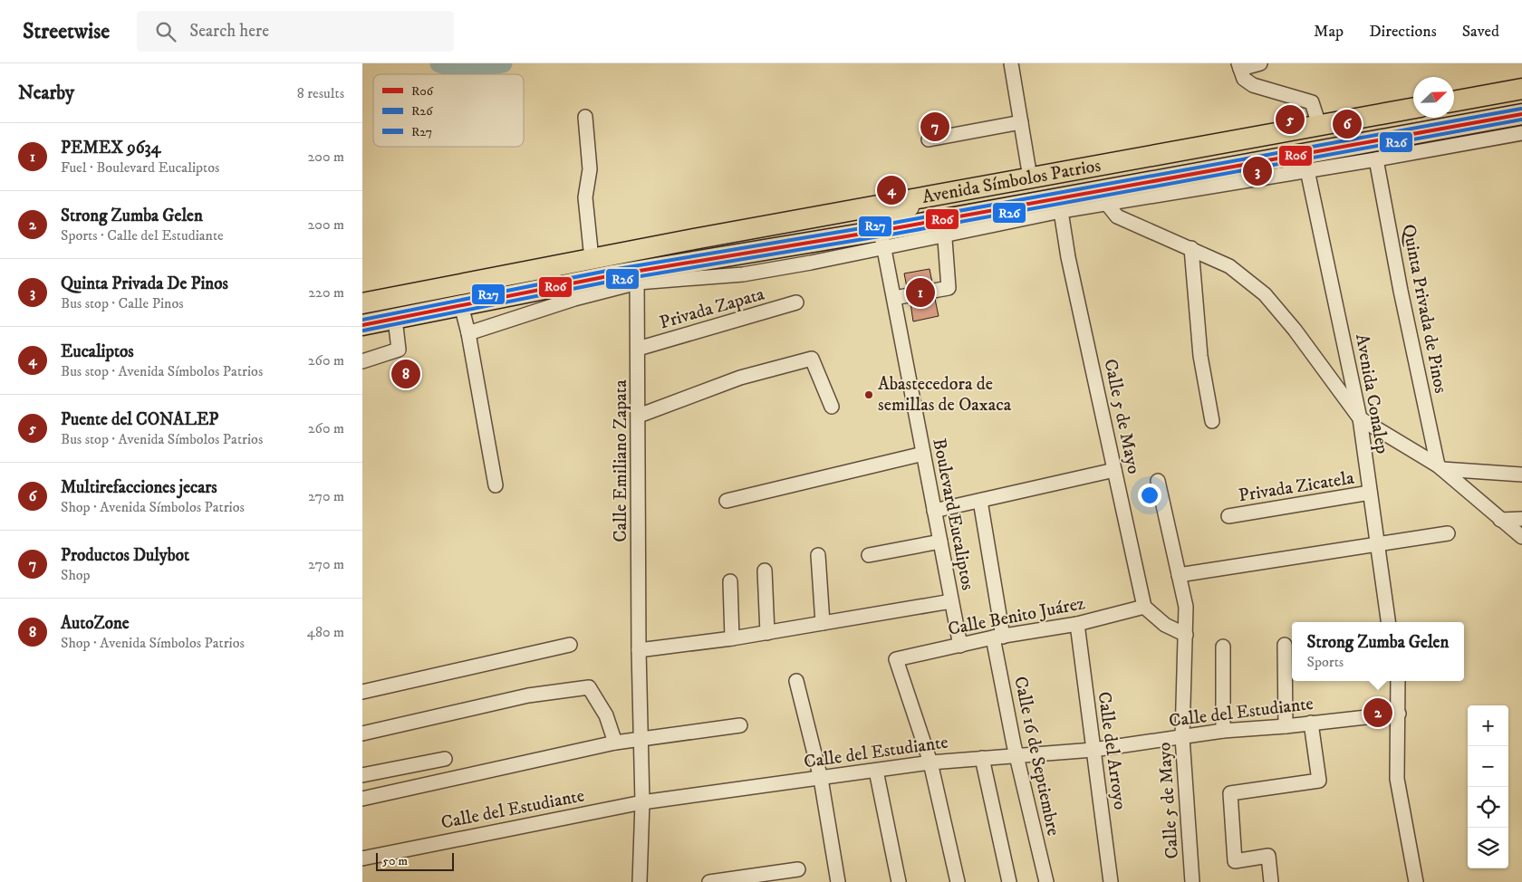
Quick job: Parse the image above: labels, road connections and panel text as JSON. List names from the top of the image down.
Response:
{
  "streets": {
    "highway": ["Avenida Símbolos Patrios"],
    "street": [
      "Privada Zapata",
      "Quinta Privada de Pinos",
      "Avenida Conalep",
      "Calle 5 de Mayo",
      "Calle Emiliano Zapata",
      "Privada Zicatela",
      "Boulevard Eucaliptos",
      "Calle Benito Juárez",
      "Calle del Estudiante",
      "Calle del Arroyo",
      "Calle 16 de Septiembre"
    ]
  },
  "crossings": [
    ["Avenida Símbolos Patrios", "Calle Emiliano Zapata"],
    ["Avenida Símbolos Patrios", "Boulevard Eucaliptos"],
    ["Privada Zapata", "Calle Emiliano Zapata"],
    ["Avenida Conalep", "Privada Zicatela"],
    ["Calle 5 de Mayo", "Calle Benito Juárez"],
    ["Calle 5 de Mayo", "Calle del Estudiante"],
    ["Calle Emiliano Zapata", "Calle del Estudiante"],
    ["Boulevard Eucaliptos", "Calle Benito Juárez"],
    ["Calle Benito Juárez", "Calle del Estudiante"],
    ["Calle Benito Juárez", "Calle del Arroyo"],
    ["Calle Benito Juárez", "Calle 16 de Septiembre"],
    ["Calle del Estudiante", "Calle del Arroyo"],
    ["Calle del Estudiante", "Calle 16 de Septiembre"]
  ],
  "places": ["Abastecedora de semillas de Oaxaca"],
  "lines": ["transit line R27", "transit line R06", "transit line R26"],
  "legend": ["R06", "R26", "R27"],
  "scale_bar": "50 m",
  "north": "top right",
  "page": {
    "header": "Streetwise",
    "search": "Search here",
    "nav": ["Map", "Directions", "Saved"],
    "heading": ["Nearby", "8 results"],
    "pins": [
      "5",
      "6",
      "7",
      "3",
      "4",
      "1",
      "8",
      "2"
    ],
    "list": [
      {
        "mark": "1",
        "name": "PEMEX 9634",
        "note": "Fuel · Boulevard Eucaliptos",
        "value": "200 m"
      },
      {
        "mark": "2",
        "name": "Strong Zumba Gelen",
        "note": "Sports · Calle del Estudiante",
        "value": "200 m"
      },
      {
        "mark": "3",
        "name": "Quinta Privada De Pinos",
        "note": "Bus stop · Calle Pinos",
        "value": "220 m"
      },
      {
        "mark": "4",
        "name": "Eucaliptos",
        "note": "Bus stop · Avenida Símbolos Patrios",
        "value": "260 m"
      },
      {
        "mark": "5",
        "name": "Puente del CONALEP",
        "note": "Bus stop · Avenida Símbolos Patrios",
        "value": "260 m"
      },
      {
        "mark": "6",
        "name": "Multirefacciones jecars",
        "note": "Shop · Avenida Símbolos Patrios",
        "value": "270 m"
      },
      {
        "mark": "7",
        "name": "Productos Dulybot",
        "note": "Shop",
        "value": "270 m"
      },
      {
        "mark": "8",
        "name": "AutoZone",
        "note": "Shop · Avenida Símbolos Patrios",
        "value": "480 m"
      }
    ],
    "popup": ["Strong Zumba Gelen", "Sports"],
    "map_buttons": ["+", "−"],
    "scale": "50 m"
  }
}
